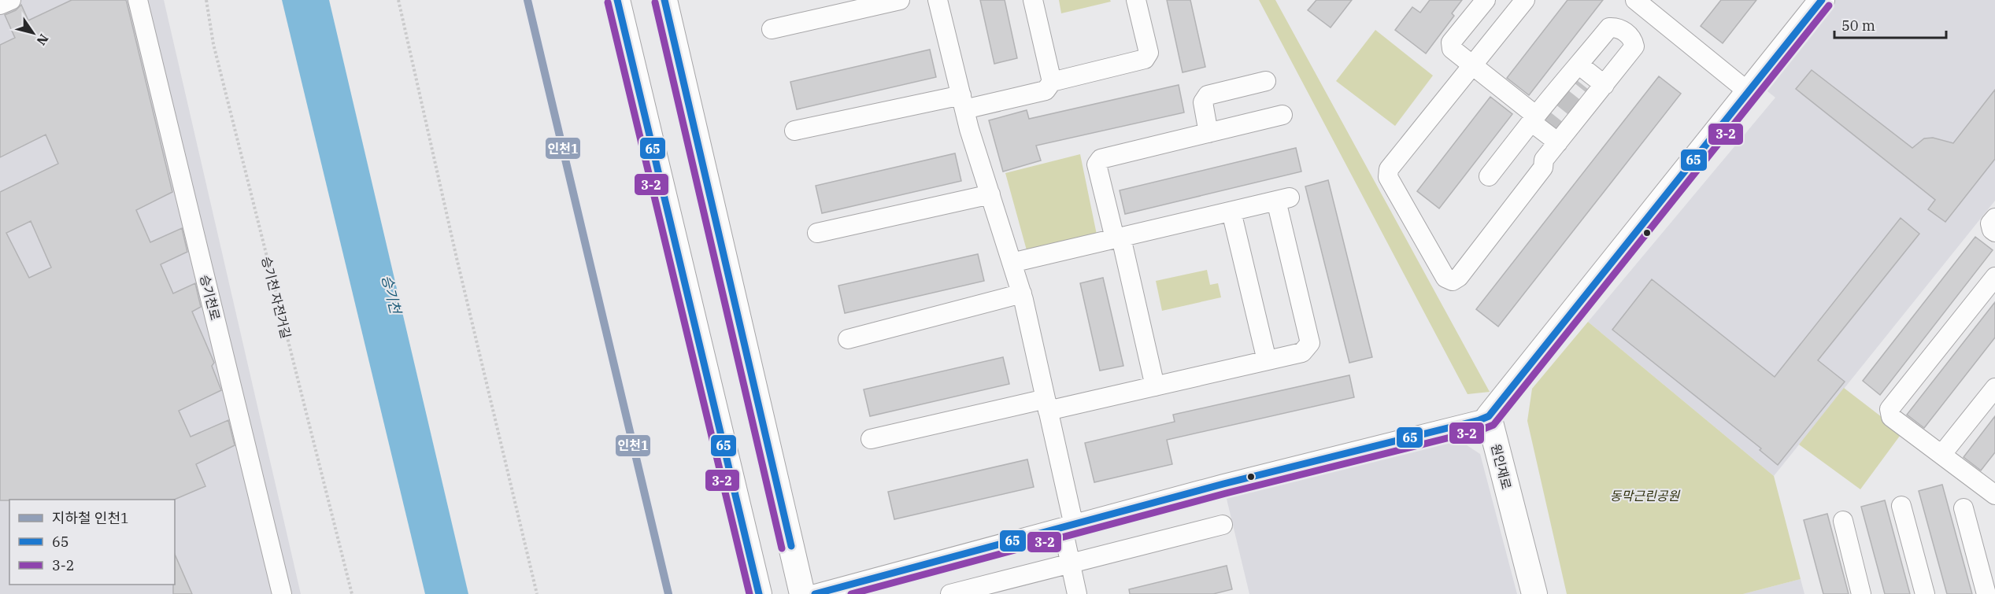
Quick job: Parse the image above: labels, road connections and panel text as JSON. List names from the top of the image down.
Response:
{
  "streets": {
    "main road": ["원인재로"],
    "street": ["승기천로"],
    "path": ["승기천 자전거길"]
  },
  "water": ["승기천"],
  "parks": ["동막근린공원"],
  "lines": ["metro line 인천1", "transit line 65", "transit line 3-2"],
  "legend": ["지하철 인천1", "65", "3-2"],
  "scale_bar": "50 m",
  "north": "bottom right"
}
